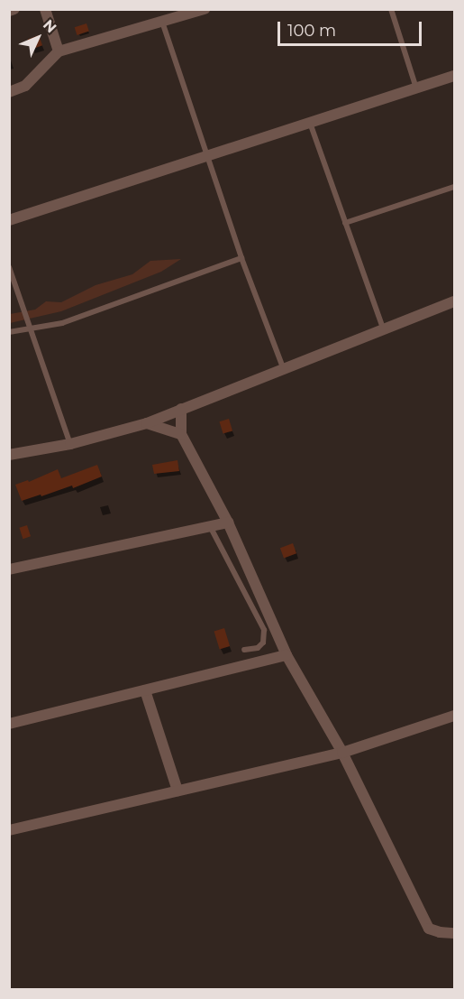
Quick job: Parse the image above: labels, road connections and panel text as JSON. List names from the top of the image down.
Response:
{
  "scale_bar": "100 m",
  "north": "top right"
}
